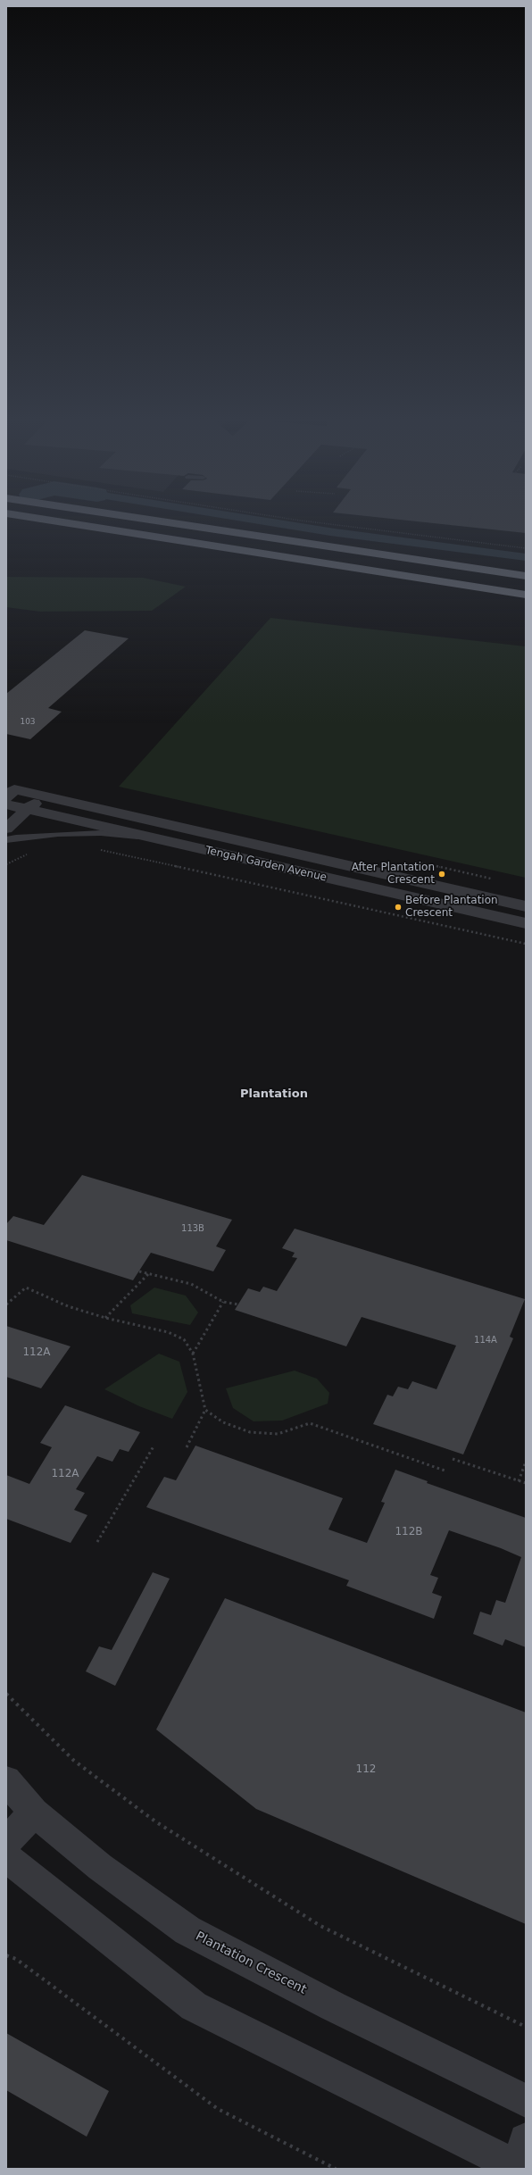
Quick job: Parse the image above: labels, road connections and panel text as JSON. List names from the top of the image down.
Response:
{
  "streets": {
    "street": ["Tengah Garden Avenue", "Plantation Crescent"]
  },
  "districts": ["Plantation"],
  "places": ["After Plantation Crescent", "Before Plantation Crescent"],
  "house_numbers": [
    "103",
    "113B",
    "114A",
    "112A",
    "112A",
    "112B",
    "112"
  ]
}
